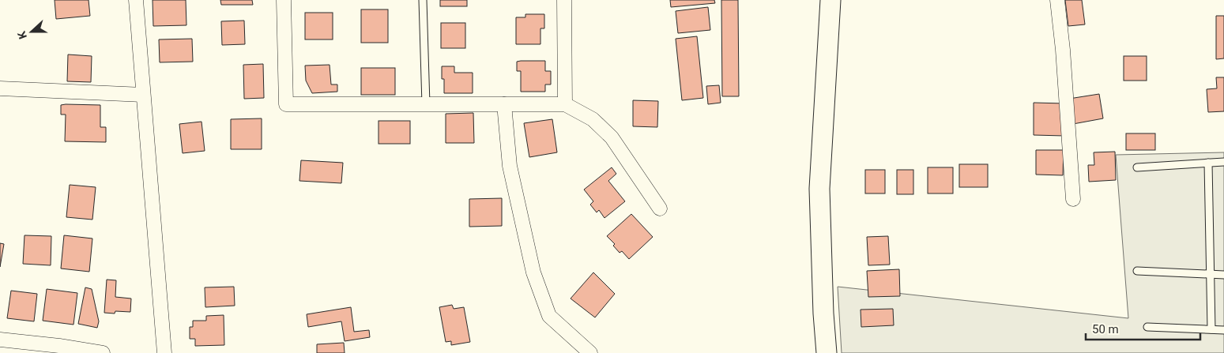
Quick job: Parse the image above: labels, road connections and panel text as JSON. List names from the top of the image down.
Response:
{
  "scale_bar": "50 m",
  "north": "left"
}
